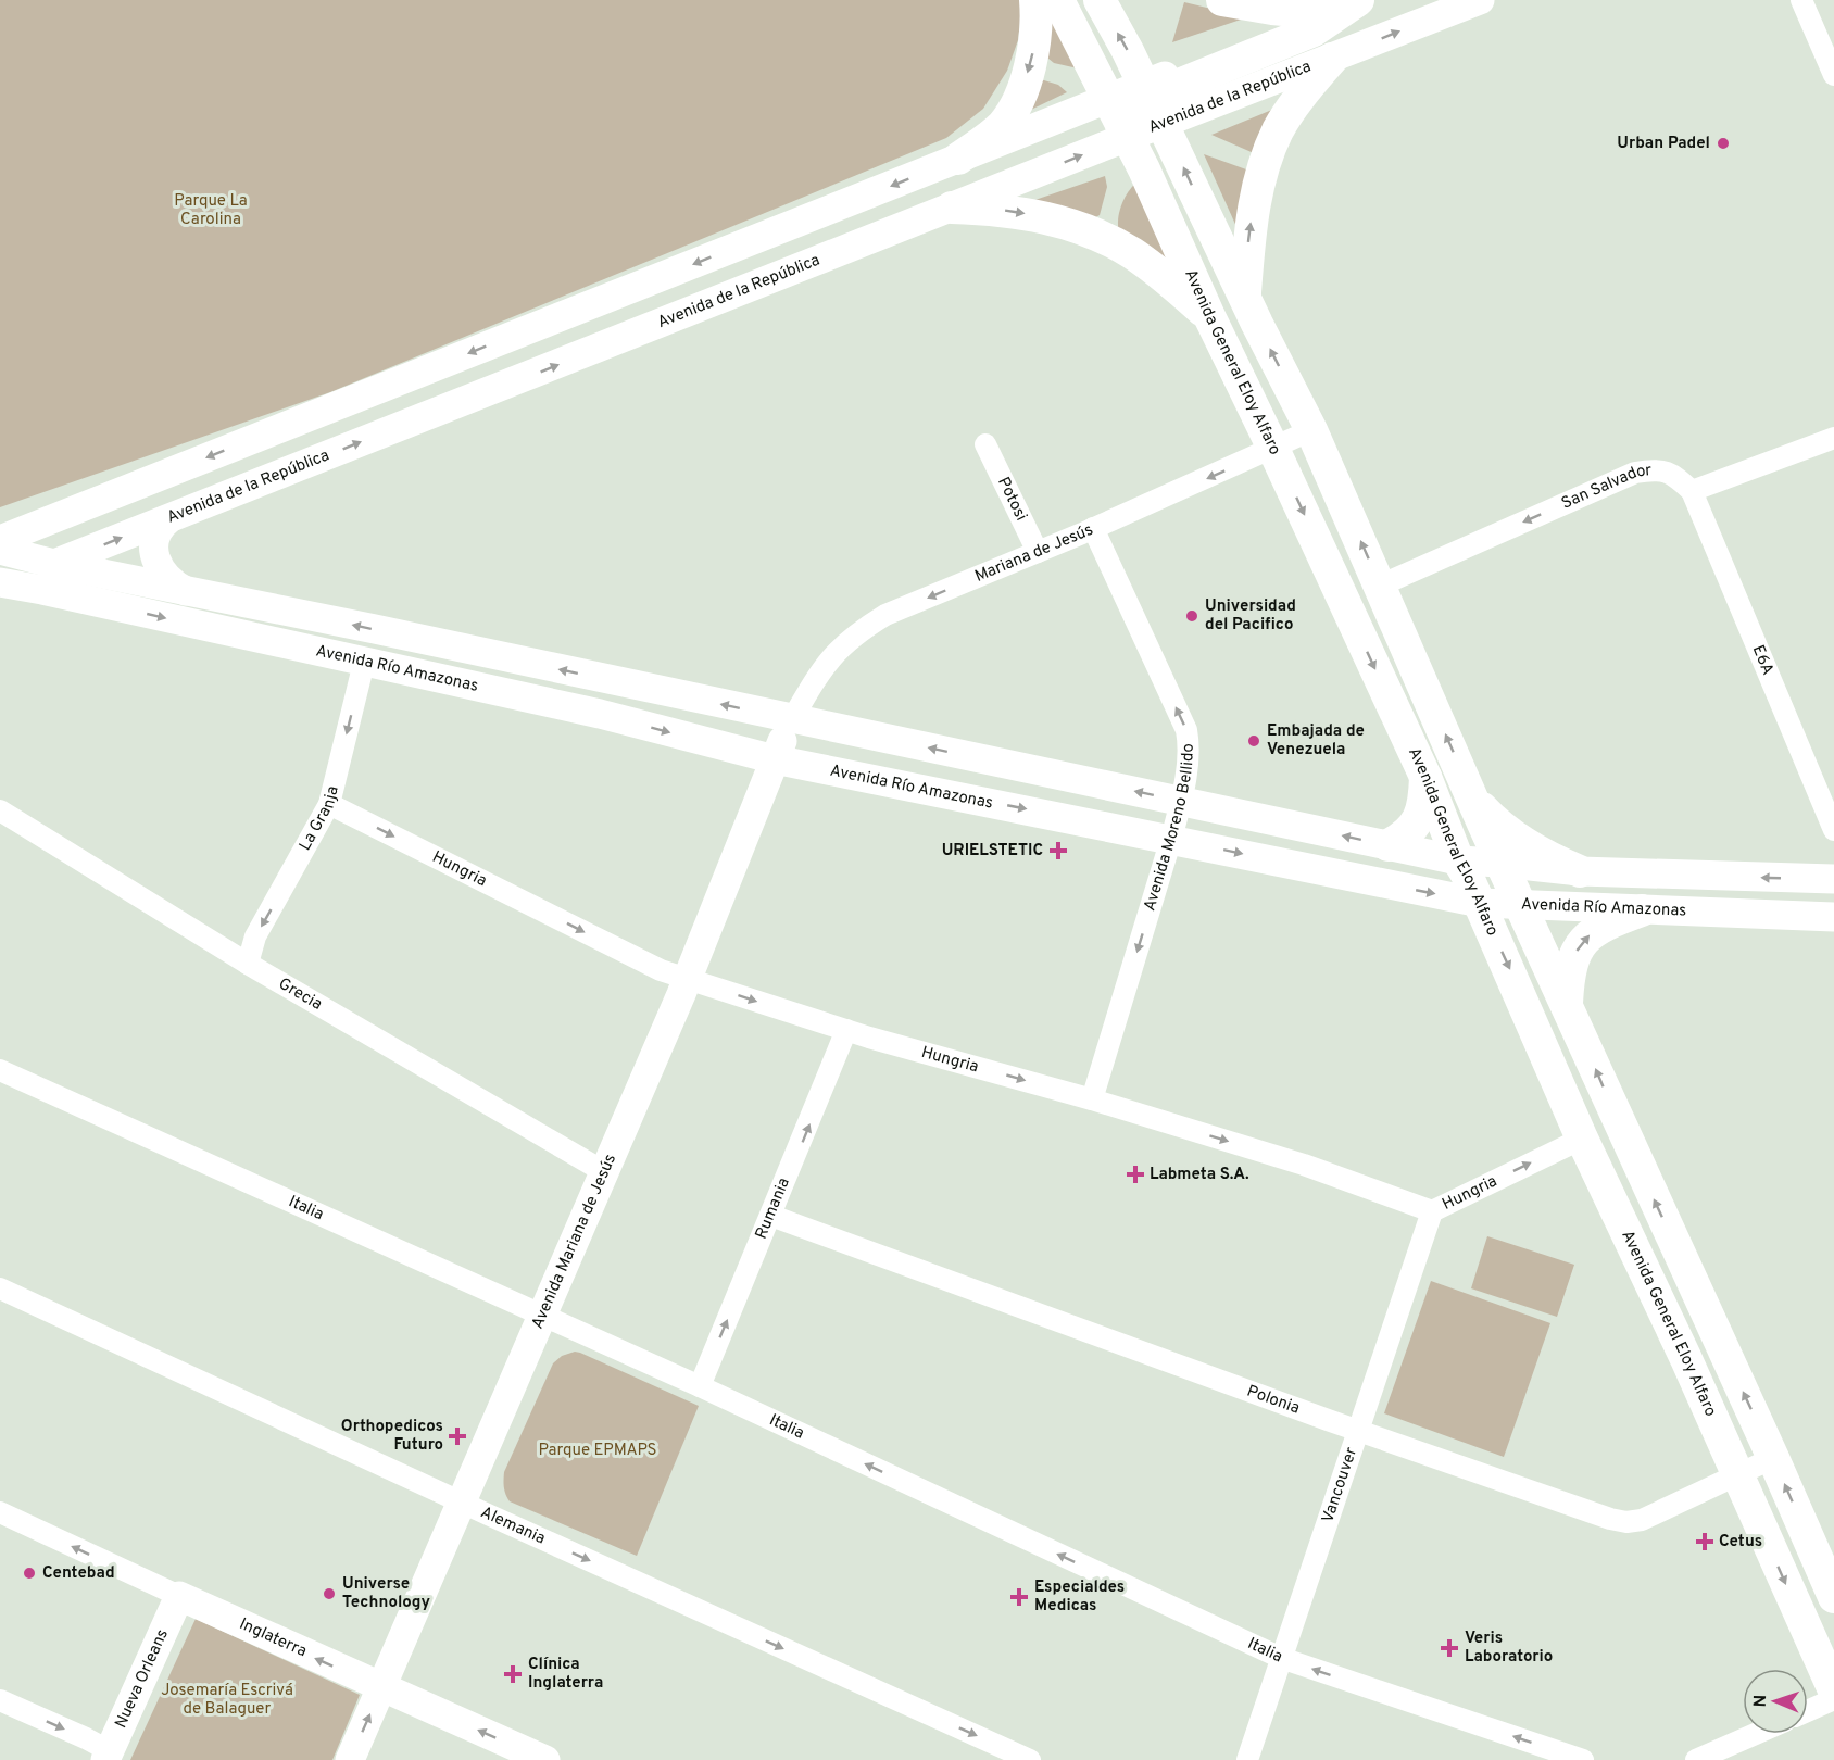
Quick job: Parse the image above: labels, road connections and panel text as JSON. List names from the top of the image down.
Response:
{
  "streets": {
    "main road": [
      "Avenida de la República",
      "Avenida General Eloy Alfaro",
      "Avenida Río Amazonas",
      "Avenida Mariana de Jesús",
      "Inglaterra",
      "Nueva Orleans"
    ],
    "street": [
      "San Salvador",
      "Potosi",
      "Mariana de Jesús",
      "E6A",
      "La Granja",
      "Avenida Moreno Bellido",
      "Hungria",
      "Grecia",
      "Italia",
      "Rumania",
      "Polonia",
      "Vancouver",
      "Alemania"
    ]
  },
  "crossings": [
    ["Avenida de la República", "Avenida General Eloy Alfaro"],
    ["Avenida de la República", "Avenida Río Amazonas"],
    ["Avenida General Eloy Alfaro", "Mariana de Jesús"],
    ["Avenida General Eloy Alfaro", "Avenida Río Amazonas"],
    ["Avenida General Eloy Alfaro", "Hungria"],
    ["Avenida General Eloy Alfaro", "Polonia"],
    ["San Salvador", "E6A"],
    ["Potosi", "Mariana de Jesús"],
    ["Mariana de Jesús", "Avenida Río Amazonas"],
    ["Mariana de Jesús", "Avenida Moreno Bellido"],
    ["Mariana de Jesús", "Avenida Mariana de Jesús"],
    ["Avenida Río Amazonas", "La Granja"],
    ["Avenida Río Amazonas", "Avenida Moreno Bellido"],
    ["Avenida Río Amazonas", "Avenida Mariana de Jesús"],
    ["La Granja", "Hungria"],
    ["La Granja", "Grecia"],
    ["Avenida Moreno Bellido", "Hungria"],
    ["Hungria", "Rumania"],
    ["Hungria", "Avenida Mariana de Jesús"],
    ["Hungria", "Vancouver"],
    ["Grecia", "Avenida Mariana de Jesús"],
    ["Italia", "Rumania"],
    ["Italia", "Avenida Mariana de Jesús"],
    ["Italia", "Vancouver"],
    ["Rumania", "Polonia"],
    ["Avenida Mariana de Jesús", "Alemania"],
    ["Avenida Mariana de Jesús", "Inglaterra"],
    ["Polonia", "Vancouver"],
    ["Inglaterra", "Nueva Orleans"]
  ],
  "one_way": [
    "San Salvador",
    "Mariana de Jesús",
    "La Granja",
    "Hungria",
    "Italia",
    "Rumania",
    "Alemania",
    "Inglaterra"
  ],
  "parks": ["Parque La Carolina", "Parque EPMAPS", "Josemaría Escrivá de Balaguer"],
  "places": {
    "other": [
      "Urban Padel",
      "Universidad del Pacifico",
      "Embajada de Venezuela",
      "Centebad",
      "Universe Technology"
    ],
    "health": [
      "URIELSTETIC",
      "Labmeta S.A.",
      "Orthopedicos Futuro",
      "Cetus",
      "Especialdes Medicas",
      "Veris Laboratorio",
      "Clínica Inglaterra"
    ]
  },
  "north": "left"
}
